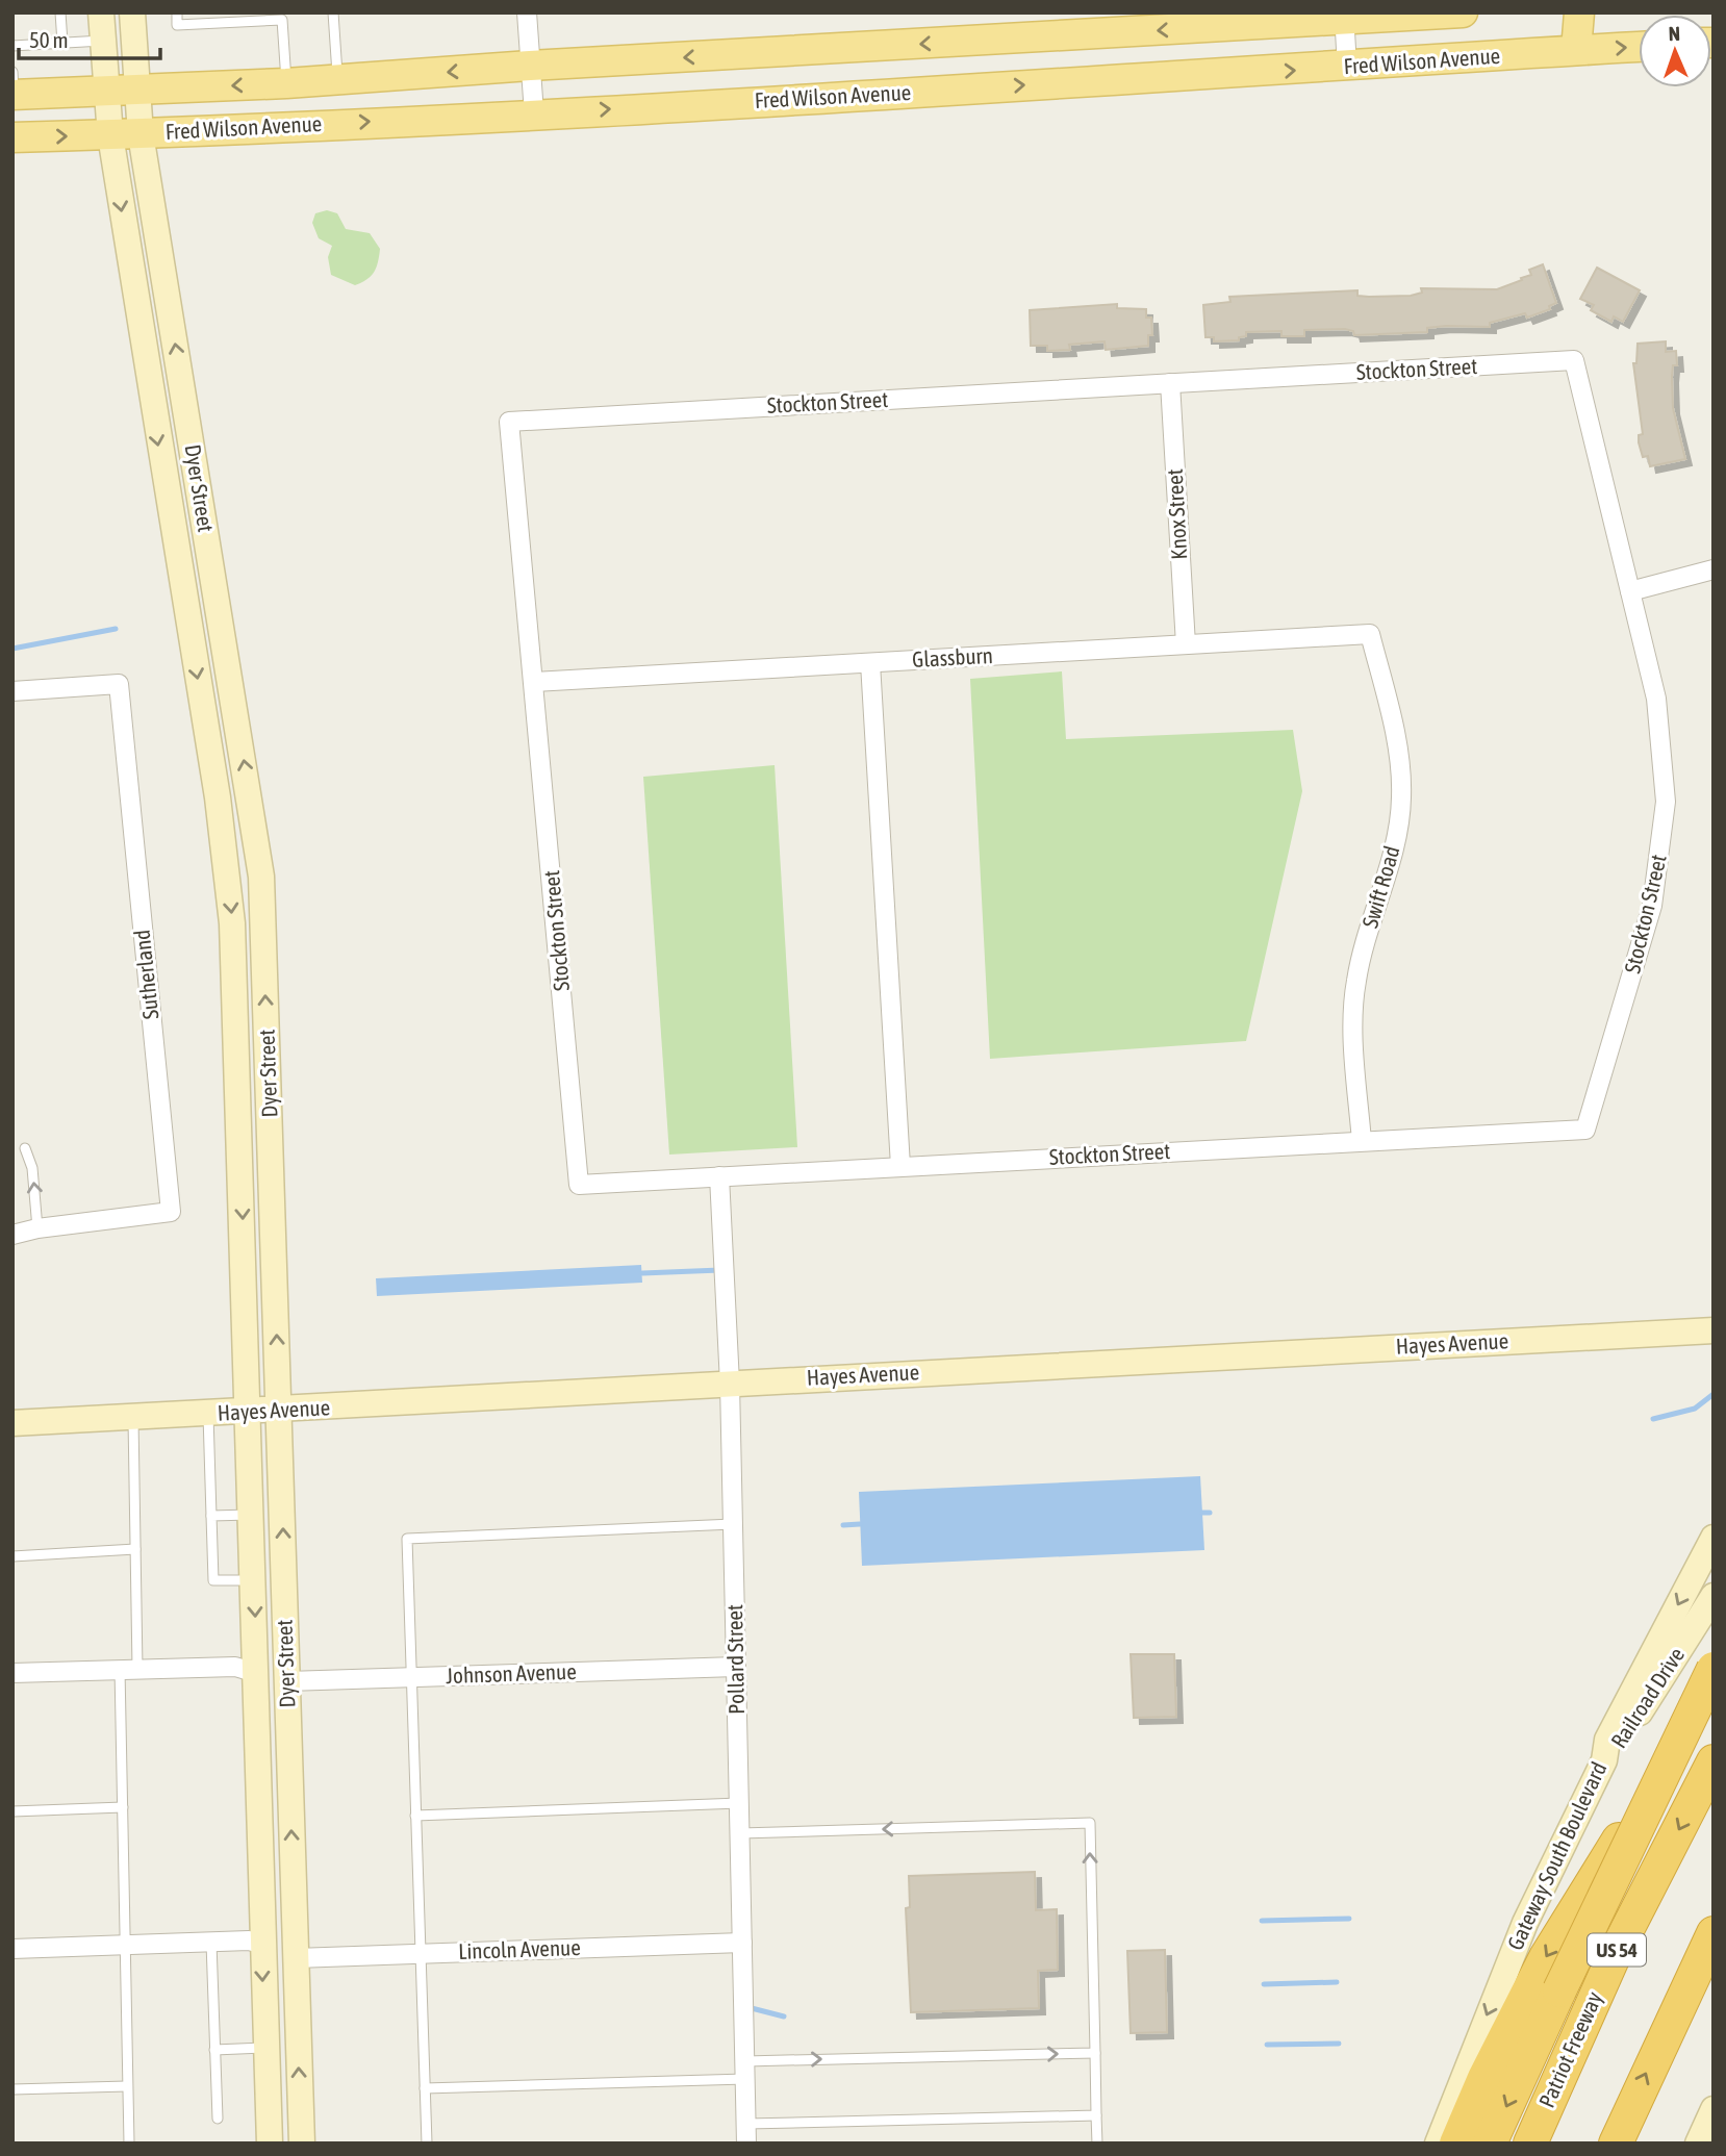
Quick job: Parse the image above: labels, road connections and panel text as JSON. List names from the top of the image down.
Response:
{
  "streets": {
    "highway": ["US 54", "Patriot Freeway"],
    "main road": [
      "Fred Wilson Avenue",
      "Dyer Street",
      "Hayes Avenue",
      "Railroad Drive",
      "Gateway South Boulevard"
    ],
    "street": [
      "Stockton Street",
      "Knox Street",
      "Glassburn",
      "Swift Road",
      "Sutherland",
      "Pollard Street",
      "Johnson Avenue",
      "Lincoln Avenue"
    ]
  },
  "crossings": [
    ["Fred Wilson Avenue", "Dyer Street"],
    ["Stockton Street", "Knox Street"],
    ["Stockton Street", "Glassburn"],
    ["Stockton Street", "Swift Road"],
    ["Stockton Street", "Pollard Street"],
    ["Dyer Street", "Hayes Avenue"],
    ["Dyer Street", "Johnson Avenue"],
    ["Dyer Street", "Lincoln Avenue"],
    ["Knox Street", "Glassburn"],
    ["Glassburn", "Swift Road"],
    ["Hayes Avenue", "Pollard Street"],
    ["Pollard Street", "Johnson Avenue"],
    ["Pollard Street", "Lincoln Avenue"],
    ["Railroad Drive", "Gateway South Boulevard"]
  ],
  "one_way": ["Gateway South Boulevard"],
  "scale_bar": "50 m",
  "north": "top"
}
